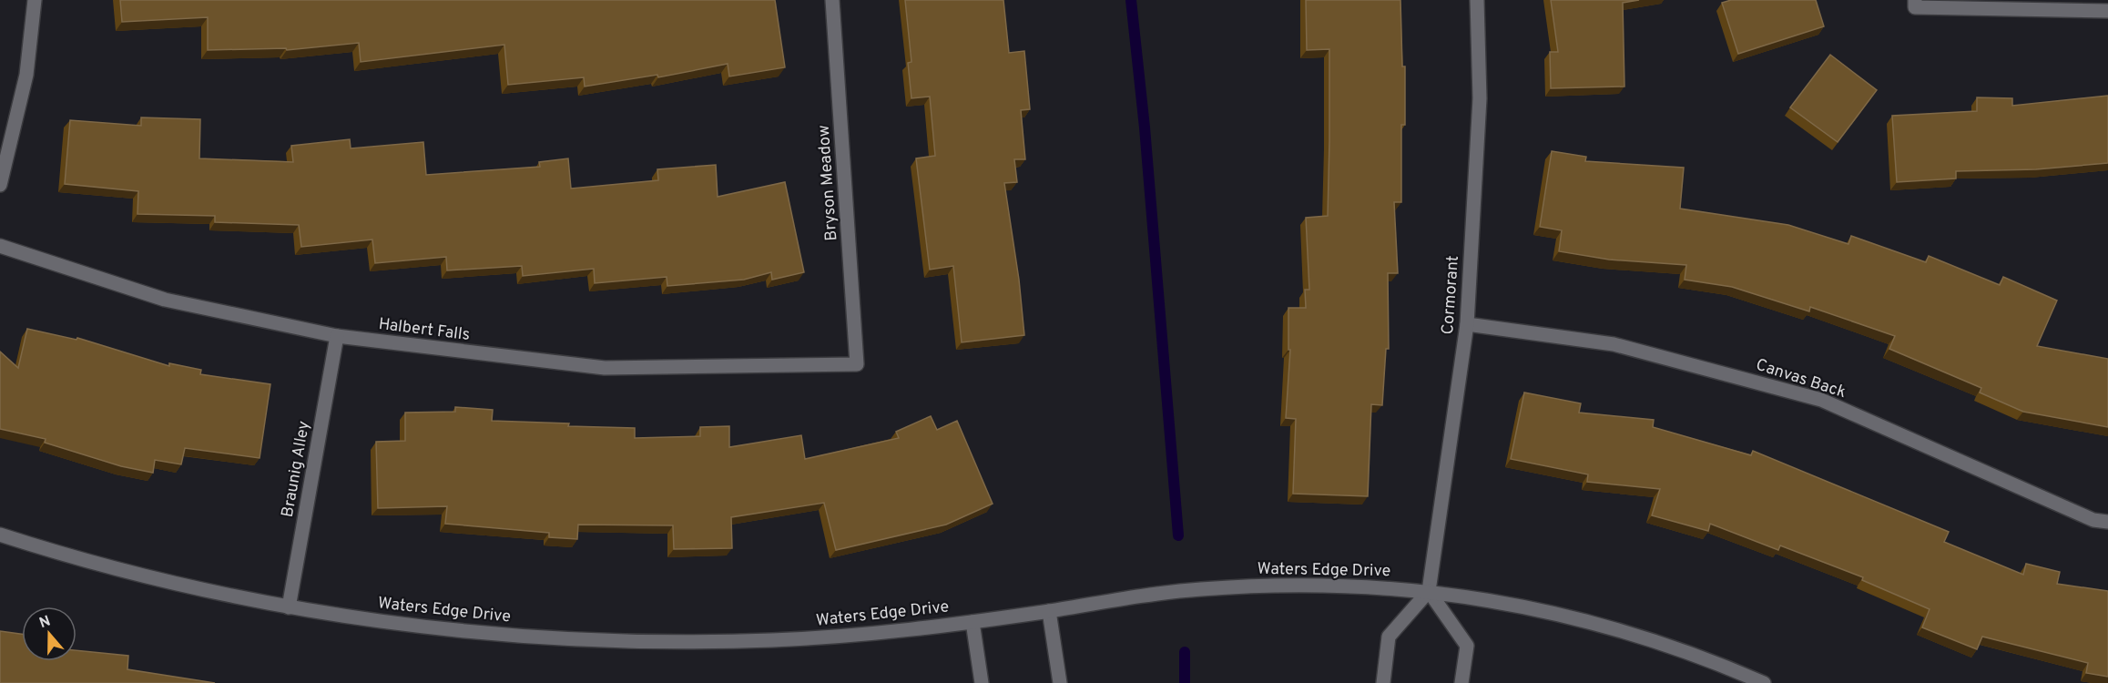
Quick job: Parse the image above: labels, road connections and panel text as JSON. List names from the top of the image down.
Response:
{
  "streets": {
    "street": [
      "Bryson Meadow",
      "Cormorant",
      "Halbert Falls",
      "Canvas Back",
      "Braunig Alley",
      "Waters Edge Drive"
    ]
  },
  "crossings": [
    ["Bryson Meadow", "Halbert Falls"],
    ["Cormorant", "Canvas Back"],
    ["Cormorant", "Waters Edge Drive"],
    ["Halbert Falls", "Braunig Alley"],
    ["Braunig Alley", "Waters Edge Drive"]
  ],
  "north": "top"
}
